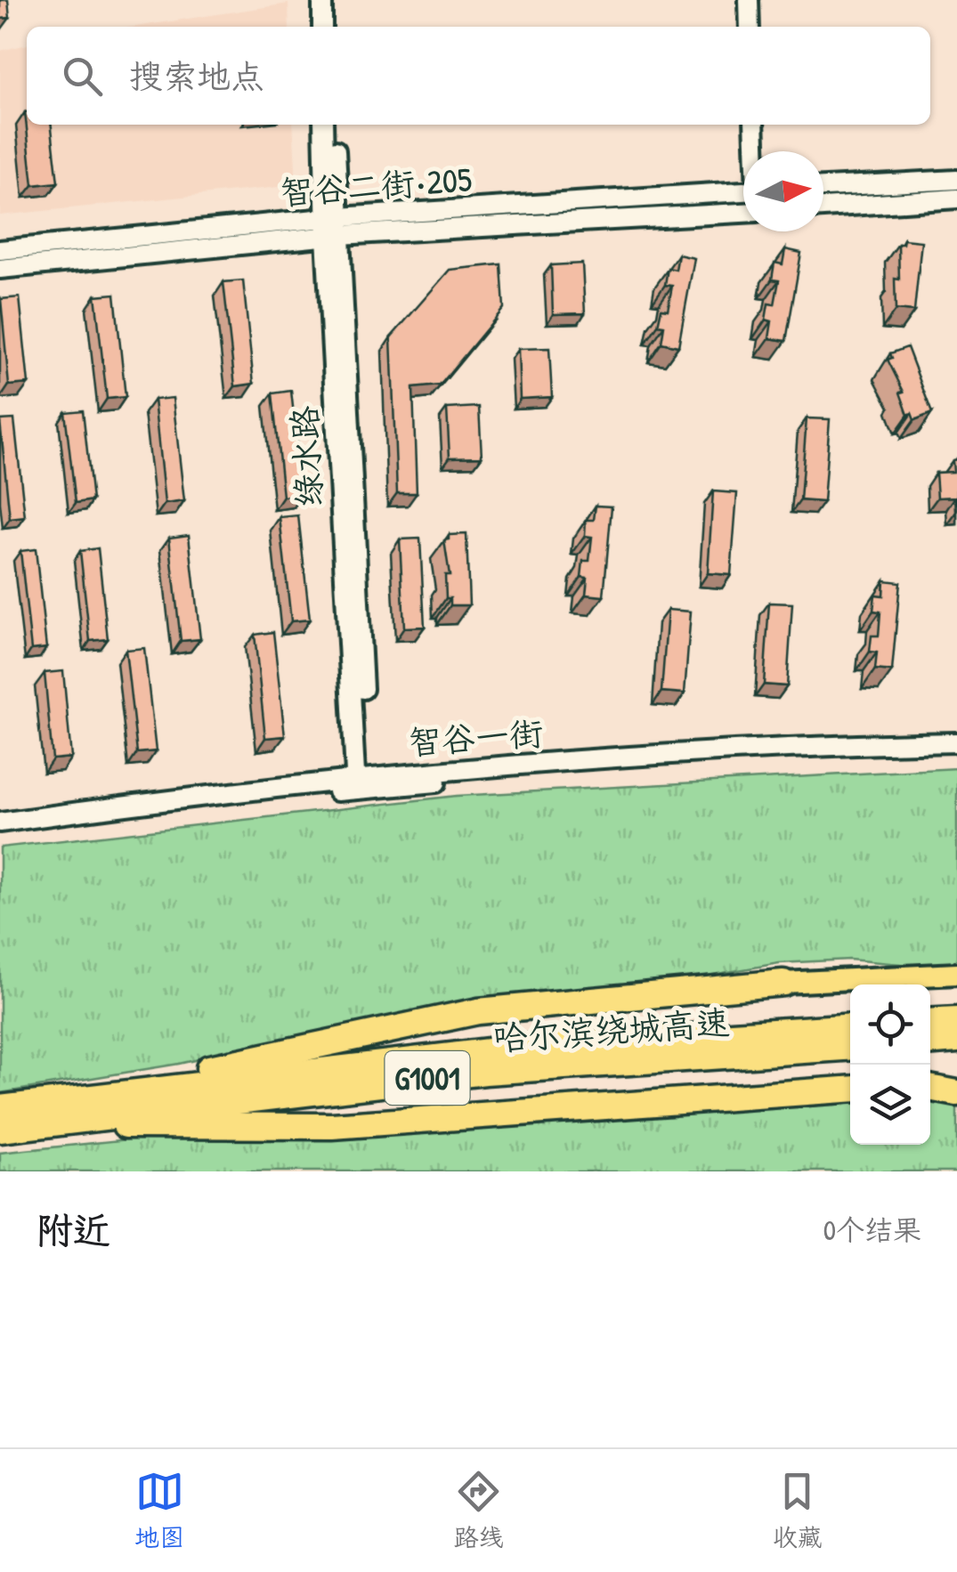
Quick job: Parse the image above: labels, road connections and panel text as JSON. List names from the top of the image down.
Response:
{
  "streets": {
    "highway": ["哈尔滨绕城高速", "G1001"],
    "main road": ["智谷二街•205", "绿水路", "智谷一街"]
  },
  "crossings": [
    ["智谷二街•205", "绿水路"],
    ["绿水路", "智谷一街"]
  ],
  "north": "right",
  "page": {
    "search": "搜索地点",
    "heading": ["附近", "0个结果"],
    "nav": ["地图", "路线", "收藏"]
  }
}
